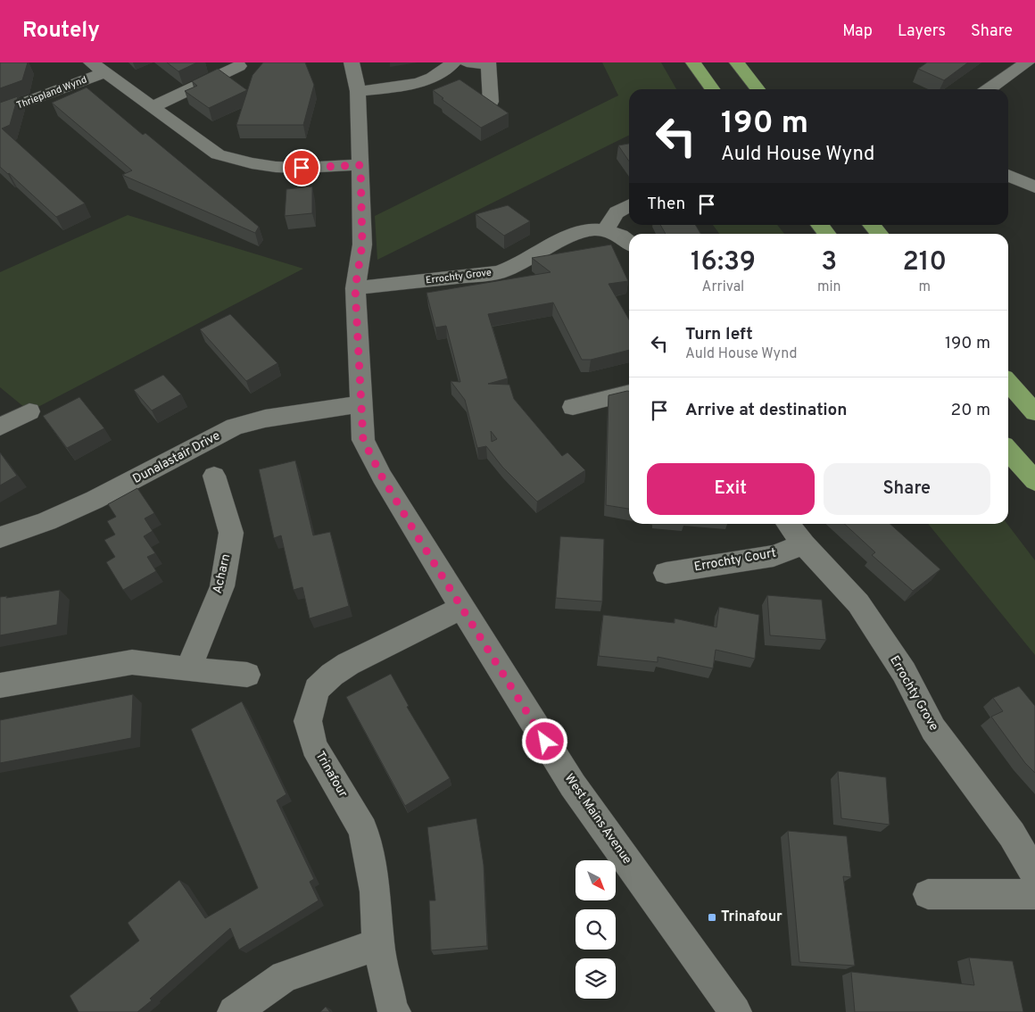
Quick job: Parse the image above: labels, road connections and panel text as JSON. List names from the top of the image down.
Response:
{
  "streets": {
    "street": [
      "Thriepland Wynd",
      "Errochty Grove",
      "Dunalastair Drive",
      "Errochty Court",
      "Acharn",
      "Trinafour",
      "West Mains Avenue"
    ]
  },
  "crossings": [
    ["Errochty Grove", "Errochty Court"],
    ["Errochty Grove", "West Mains Avenue"],
    ["Dunalastair Drive", "West Mains Avenue"],
    ["Trinafour", "West Mains Avenue"]
  ],
  "places": {
    "transit": ["Trinafour"]
  },
  "north": "bottom right",
  "page": {
    "header": "Routely",
    "nav": ["Map", "Layers", "Share"],
    "turn": ["190 m", "Auld House Wynd"],
    "then": "Then",
    "eta": [
      "16:39",
      "Arrival",
      "3",
      "min",
      "210",
      "m"
    ],
    "list": [
      {
        "name": "Turn left",
        "note": "Auld House Wynd",
        "value": "190 m"
      },
      {
        "name": "Arrive at destination",
        "value": "20 m"
      }
    ],
    "buttons": ["Exit", "Share"]
  }
}
